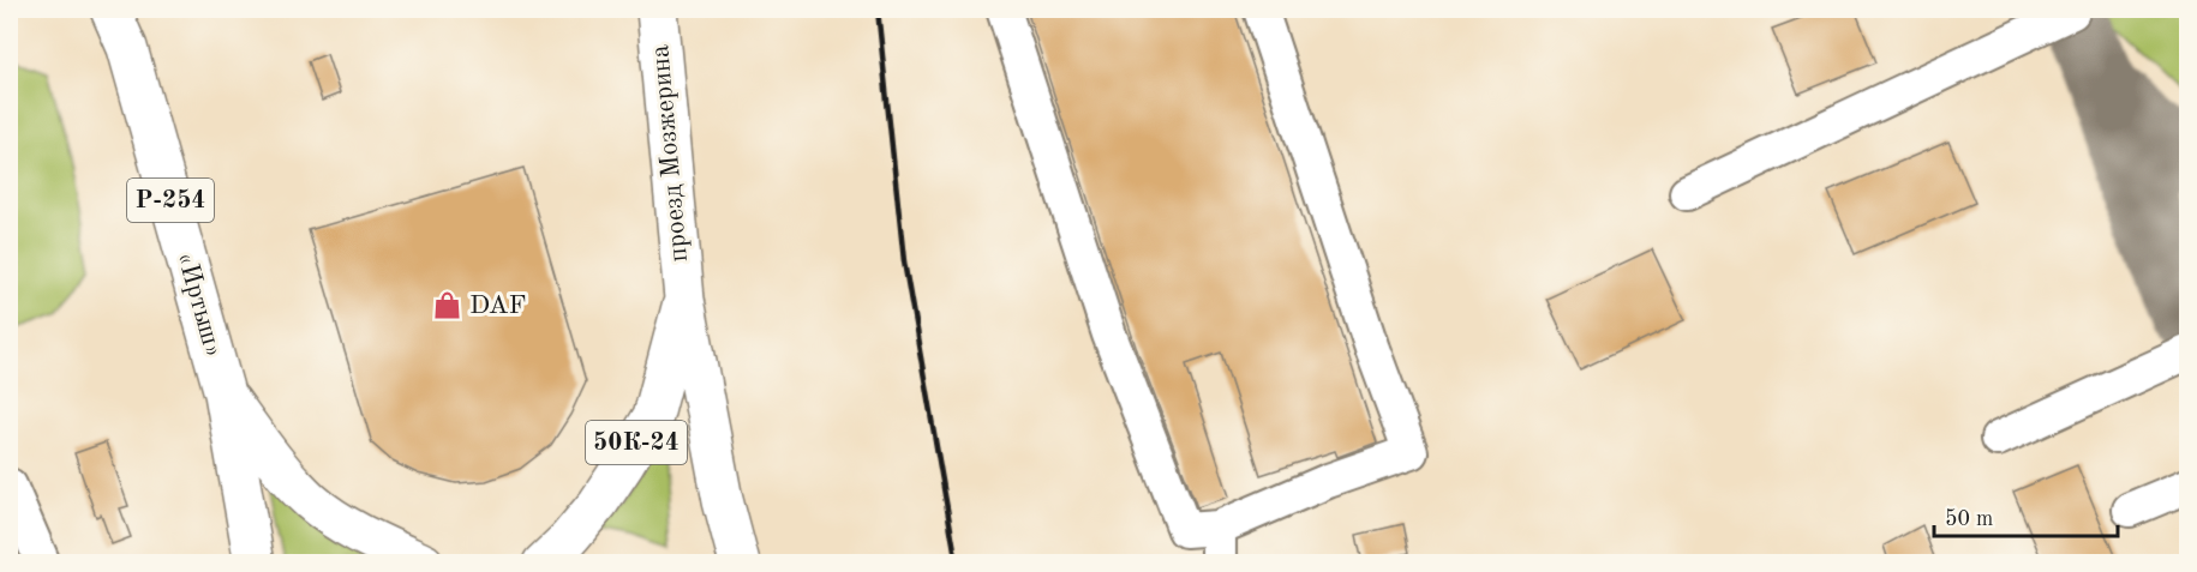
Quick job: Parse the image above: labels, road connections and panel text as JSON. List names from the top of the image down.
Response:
{
  "streets": {
    "main road": [
      "проезд Мозжерина",
      "Р-254",
      "«Иртыш»",
      "50К-24"
    ]
  },
  "places": {
    "shop": ["DAF"]
  },
  "scale_bar": "50 m"
}
